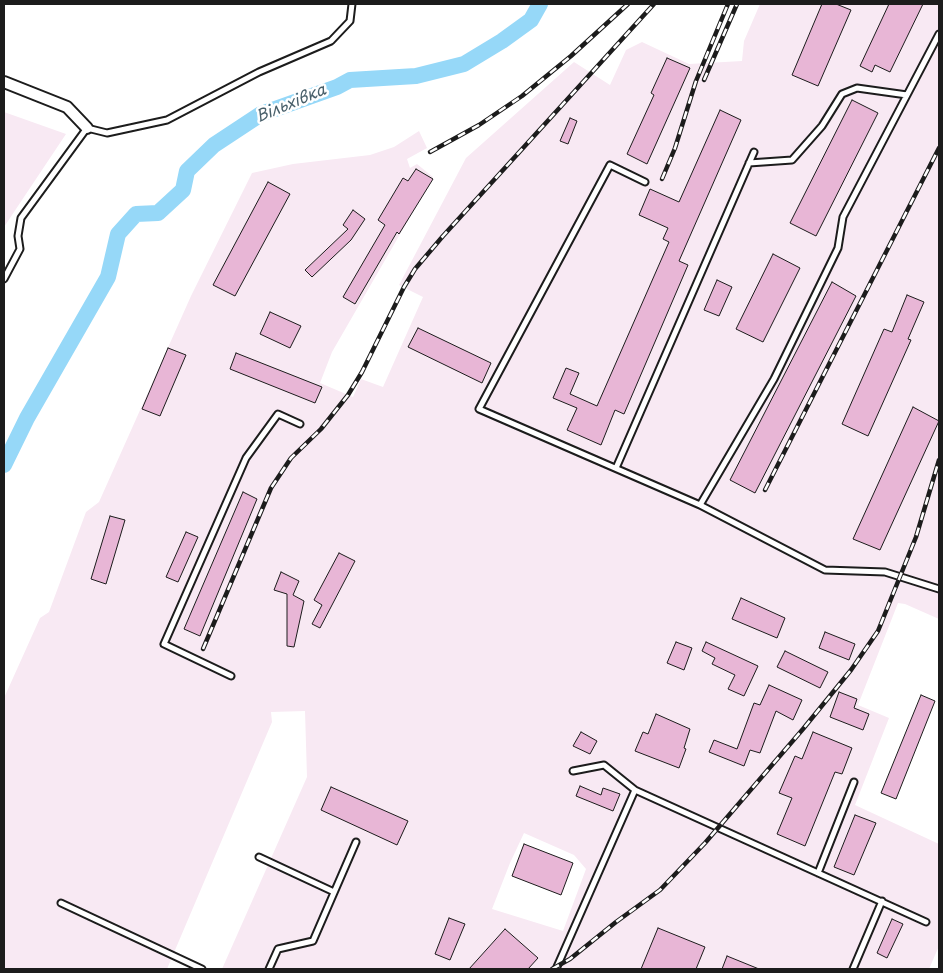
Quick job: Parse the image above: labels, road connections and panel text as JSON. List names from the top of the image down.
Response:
{
  "water": ["Вільхівка"]
}
